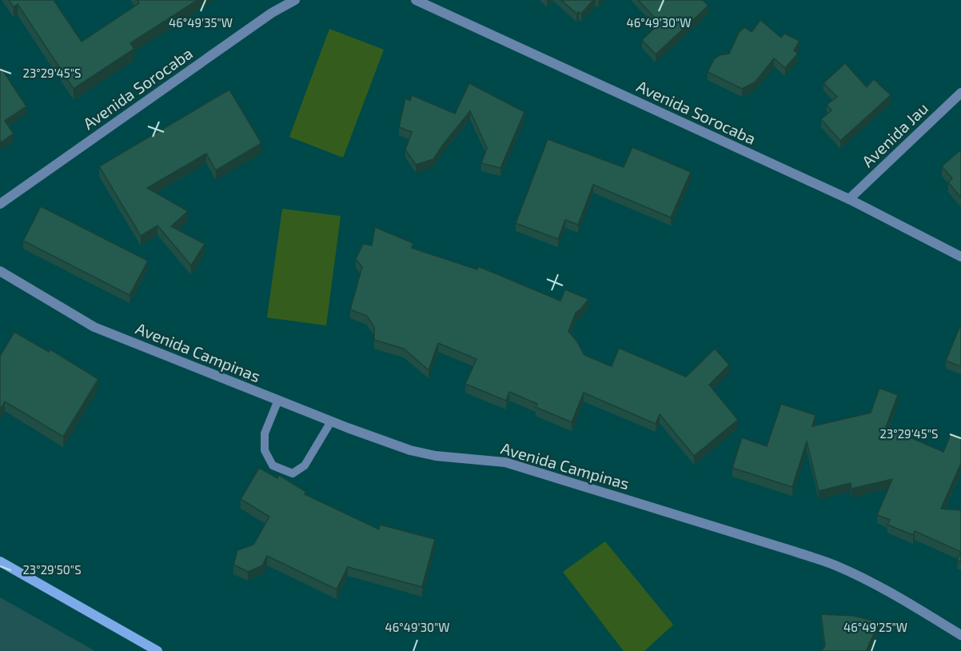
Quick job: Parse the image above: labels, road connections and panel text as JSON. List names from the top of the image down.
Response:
{
  "streets": {
    "street": ["Avenida Sorocaba", "Avenida Jau", "Avenida Campinas"]
  },
  "crossings": [
    ["Avenida Sorocaba", "Avenida Jau"]
  ],
  "coordinates": [
    "46°49'35\"W",
    "46°49'30\"W",
    "23°29'45\"S",
    "23°29'50\"S",
    "46°49'25\"W"
  ]
}
